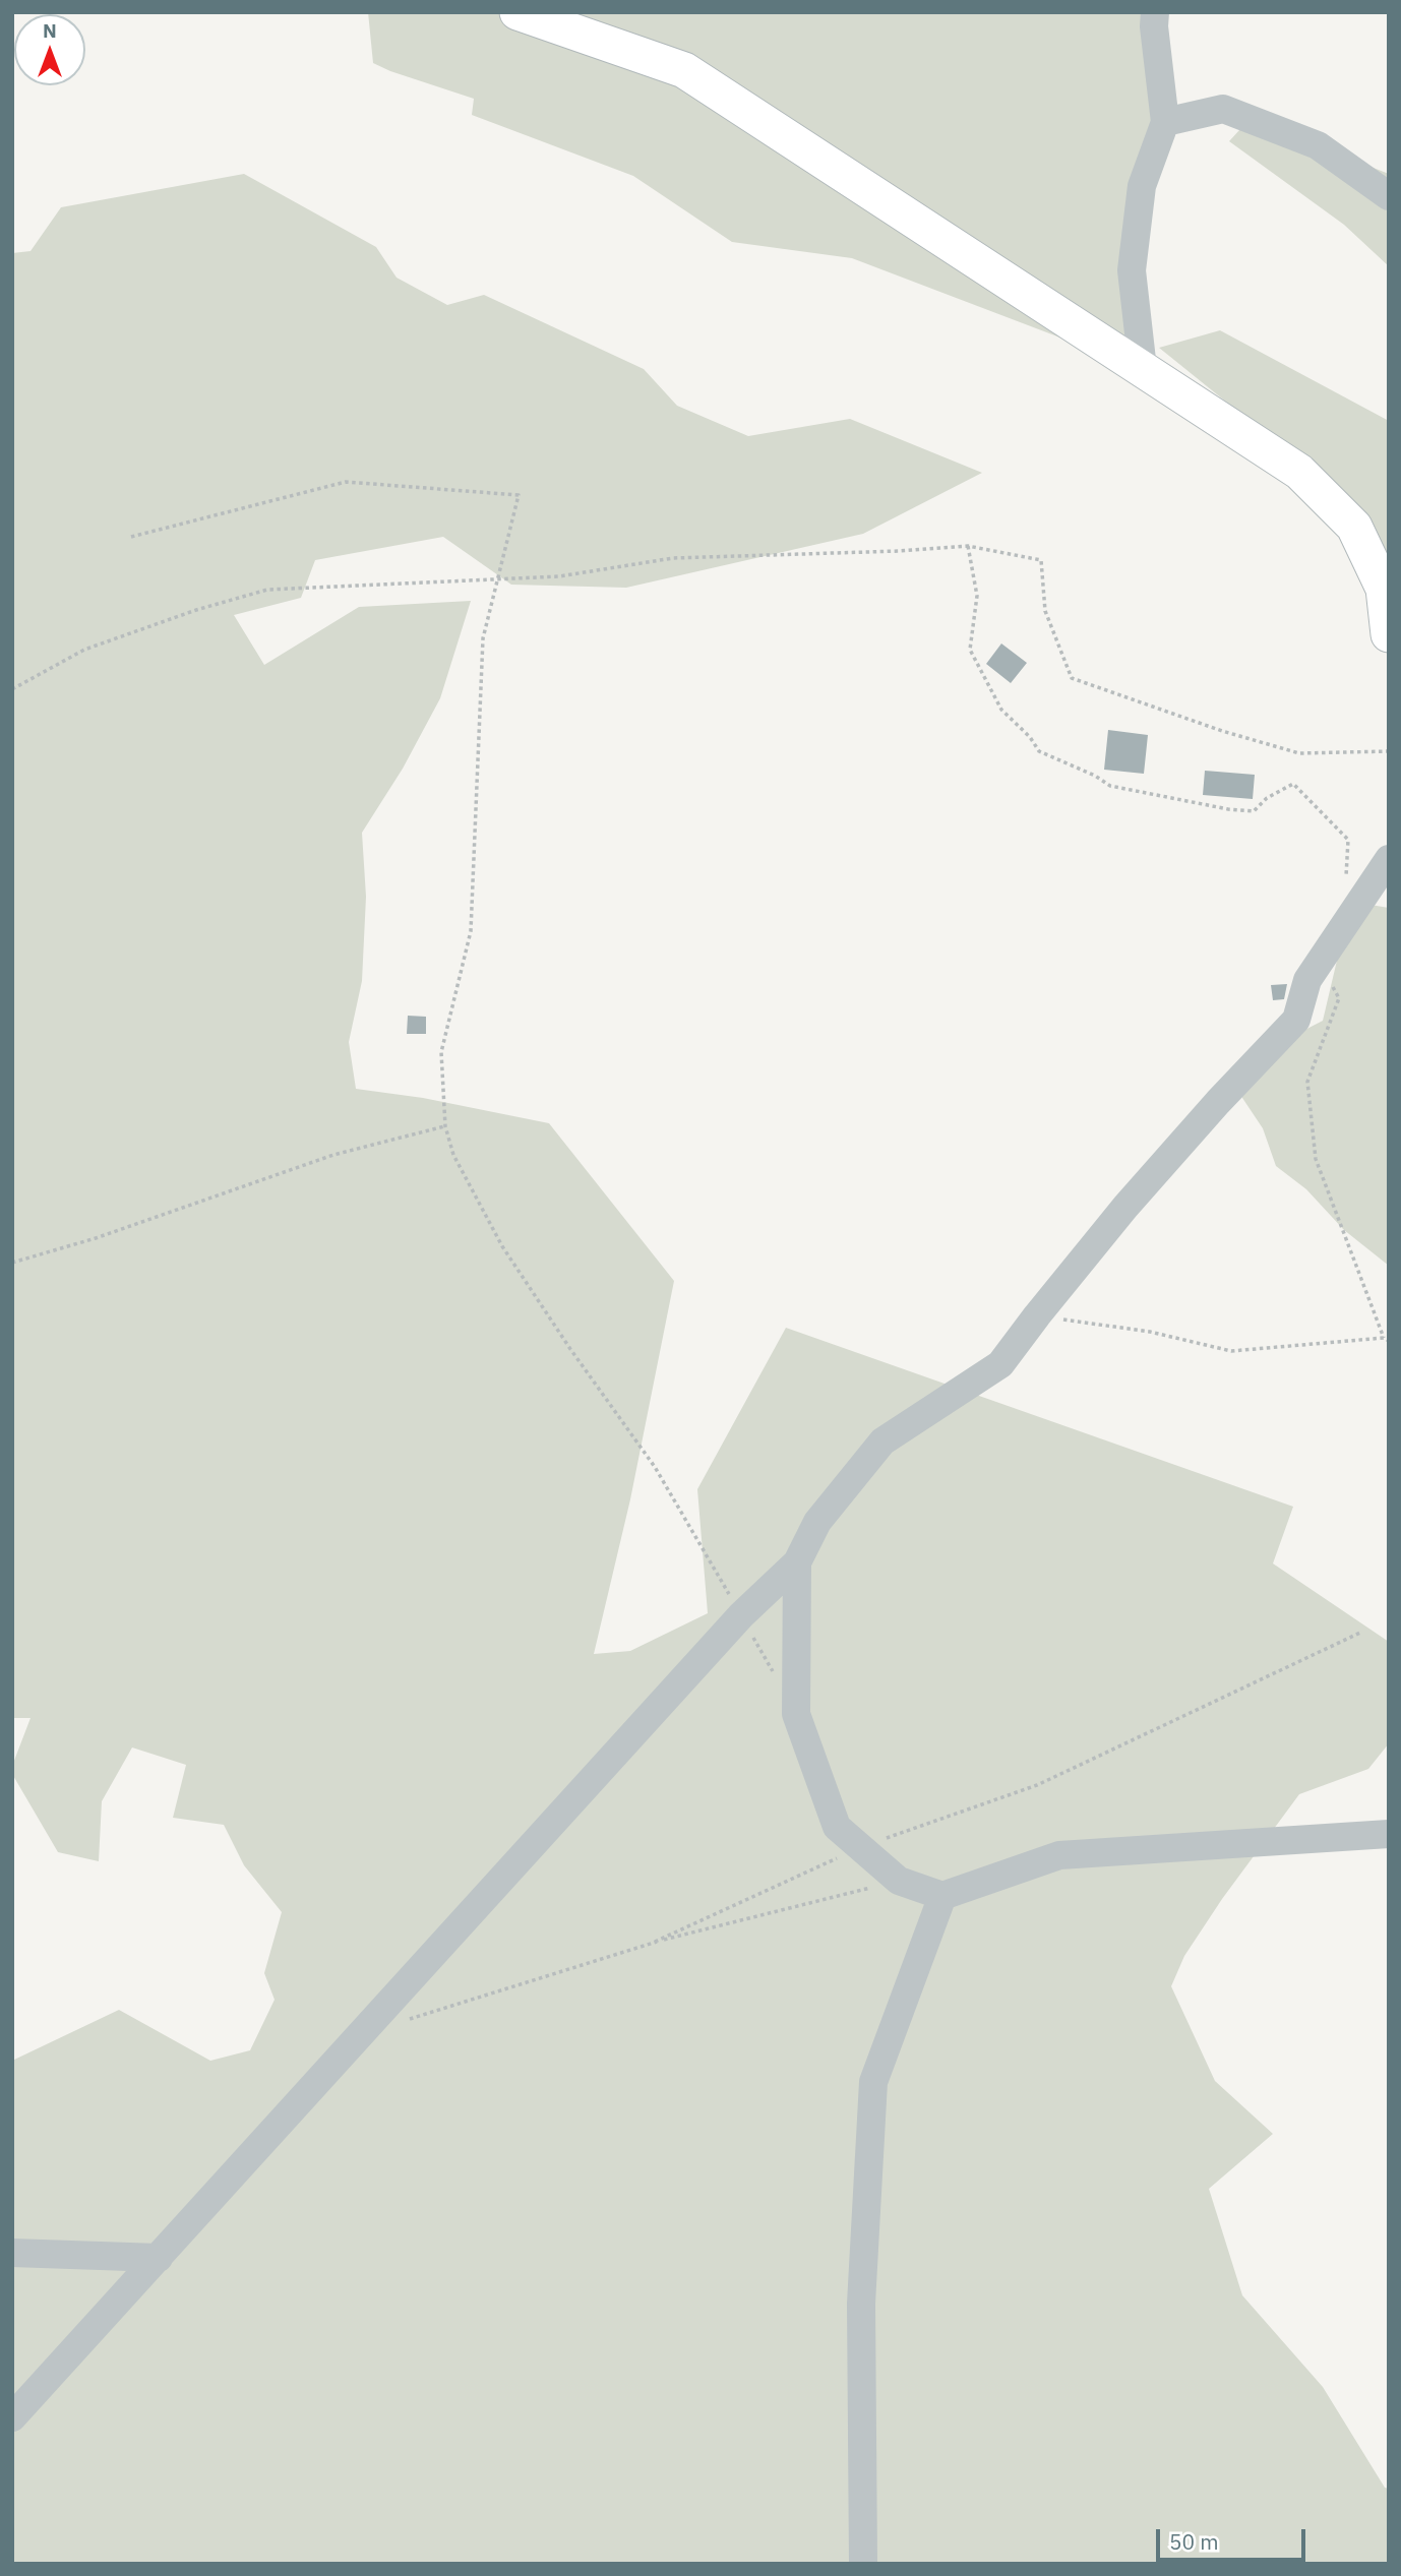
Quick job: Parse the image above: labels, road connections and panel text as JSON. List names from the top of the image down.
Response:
{
  "scale_bar": "50 m",
  "north": "top"
}
